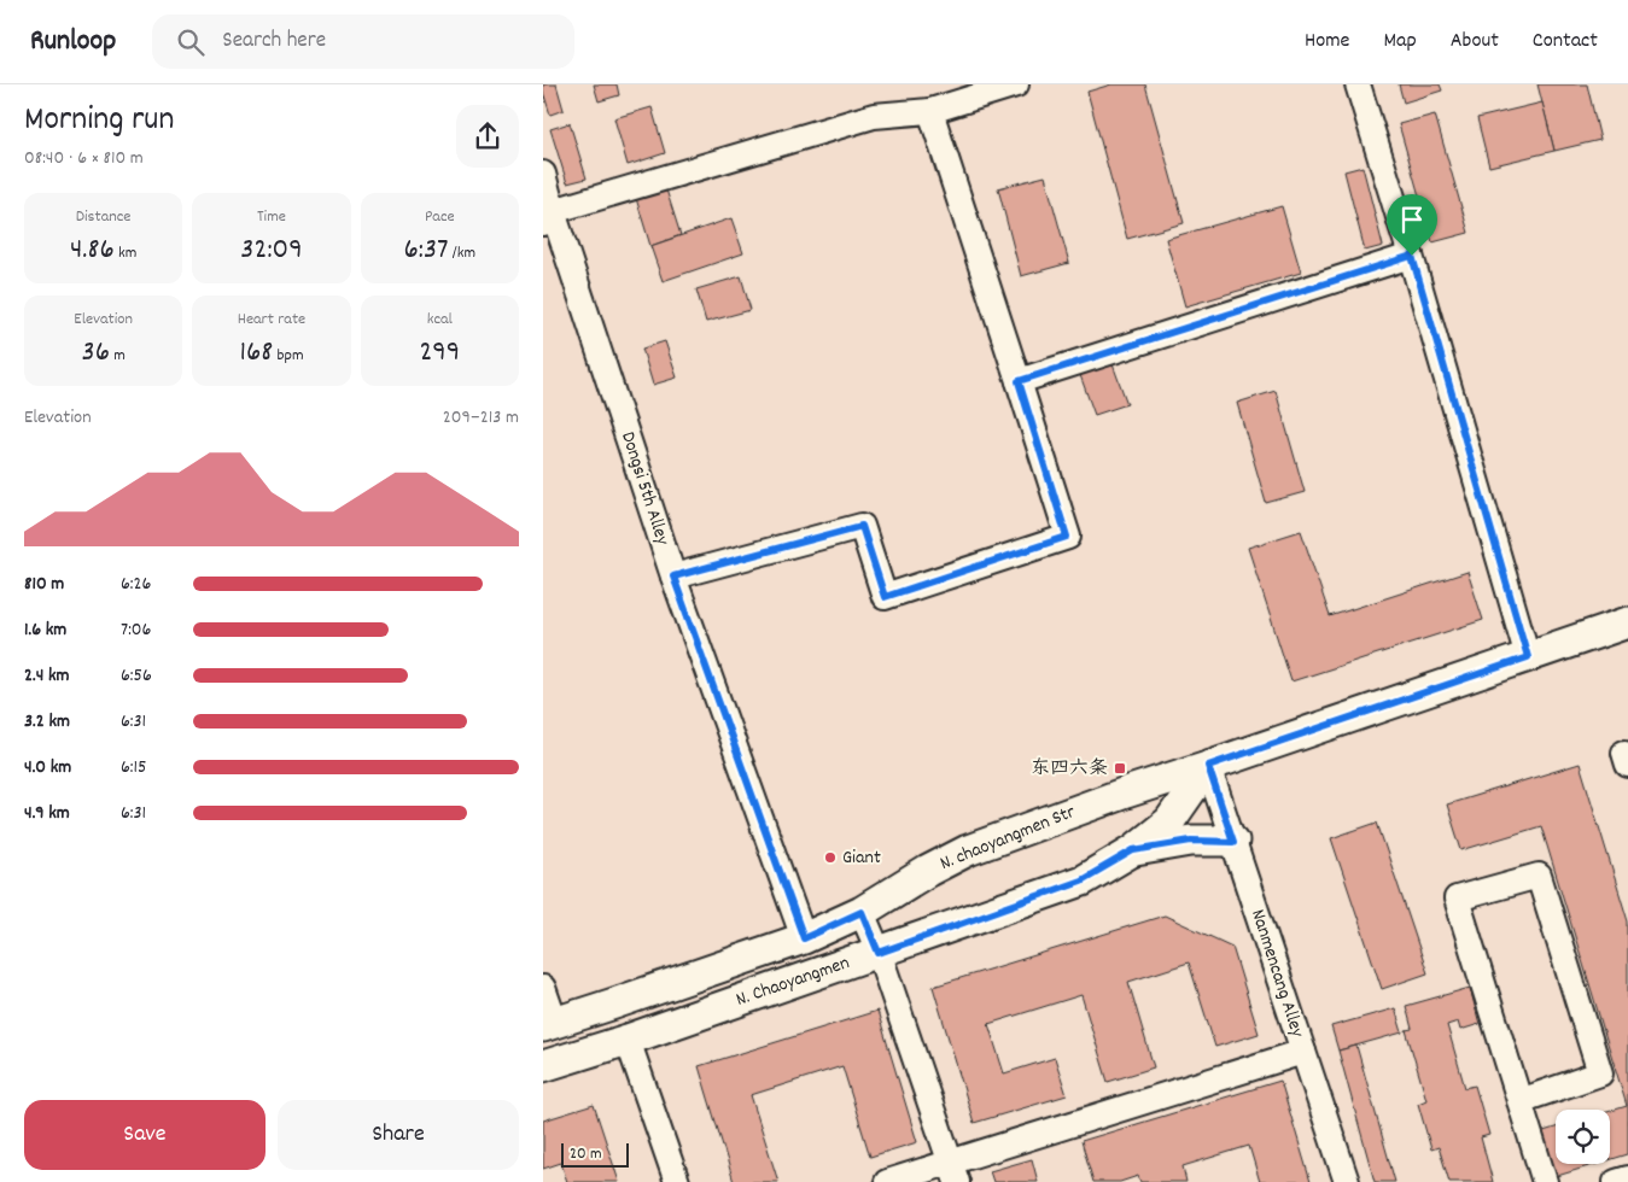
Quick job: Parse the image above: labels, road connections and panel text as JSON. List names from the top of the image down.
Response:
{
  "streets": {
    "main road": ["N. chaoyangmen Str", "N. Chaoyangmen"],
    "street": ["Dongsi 5th Alley", "Nanmencang Alley"]
  },
  "crossings": [
    ["Dongsi 5th Alley", "N. chaoyangmen Str"],
    ["N. chaoyangmen Str", "Nanmencang Alley"],
    ["N. chaoyangmen Str", "N. Chaoyangmen"],
    ["Nanmencang Alley", "N. Chaoyangmen"]
  ],
  "places": {
    "transit": ["东四六条"],
    "other": ["Giant"]
  },
  "scale_bar": "20 m",
  "page": {
    "header": "Runloop",
    "search": "Search here",
    "nav": [
      "Home",
      "Map",
      "About",
      "Contact"
    ],
    "heading": ["Morning run", "08:40 · 6 × 810 m"],
    "stats": [
      ["Distance", "4.86 km"],
      ["Time", "32:09"],
      ["Pace", "6:37 /km"],
      ["Elevation", "36 m"],
      ["Heart rate", "168 bpm"],
      ["kcal", "299"]
    ],
    "chart": ["Elevation", "209–213 m"],
    "list": [
      {
        "name": "810 m",
        "note": "6:26"
      },
      {
        "name": "1.6 km",
        "note": "7:06"
      },
      {
        "name": "2.4 km",
        "note": "6:56"
      },
      {
        "name": "3.2 km",
        "note": "6:31"
      },
      {
        "name": "4.0 km",
        "note": "6:15"
      },
      {
        "name": "4.9 km",
        "note": "6:31"
      }
    ],
    "buttons": ["Save", "Share"],
    "scale": "20 m"
  }
}
